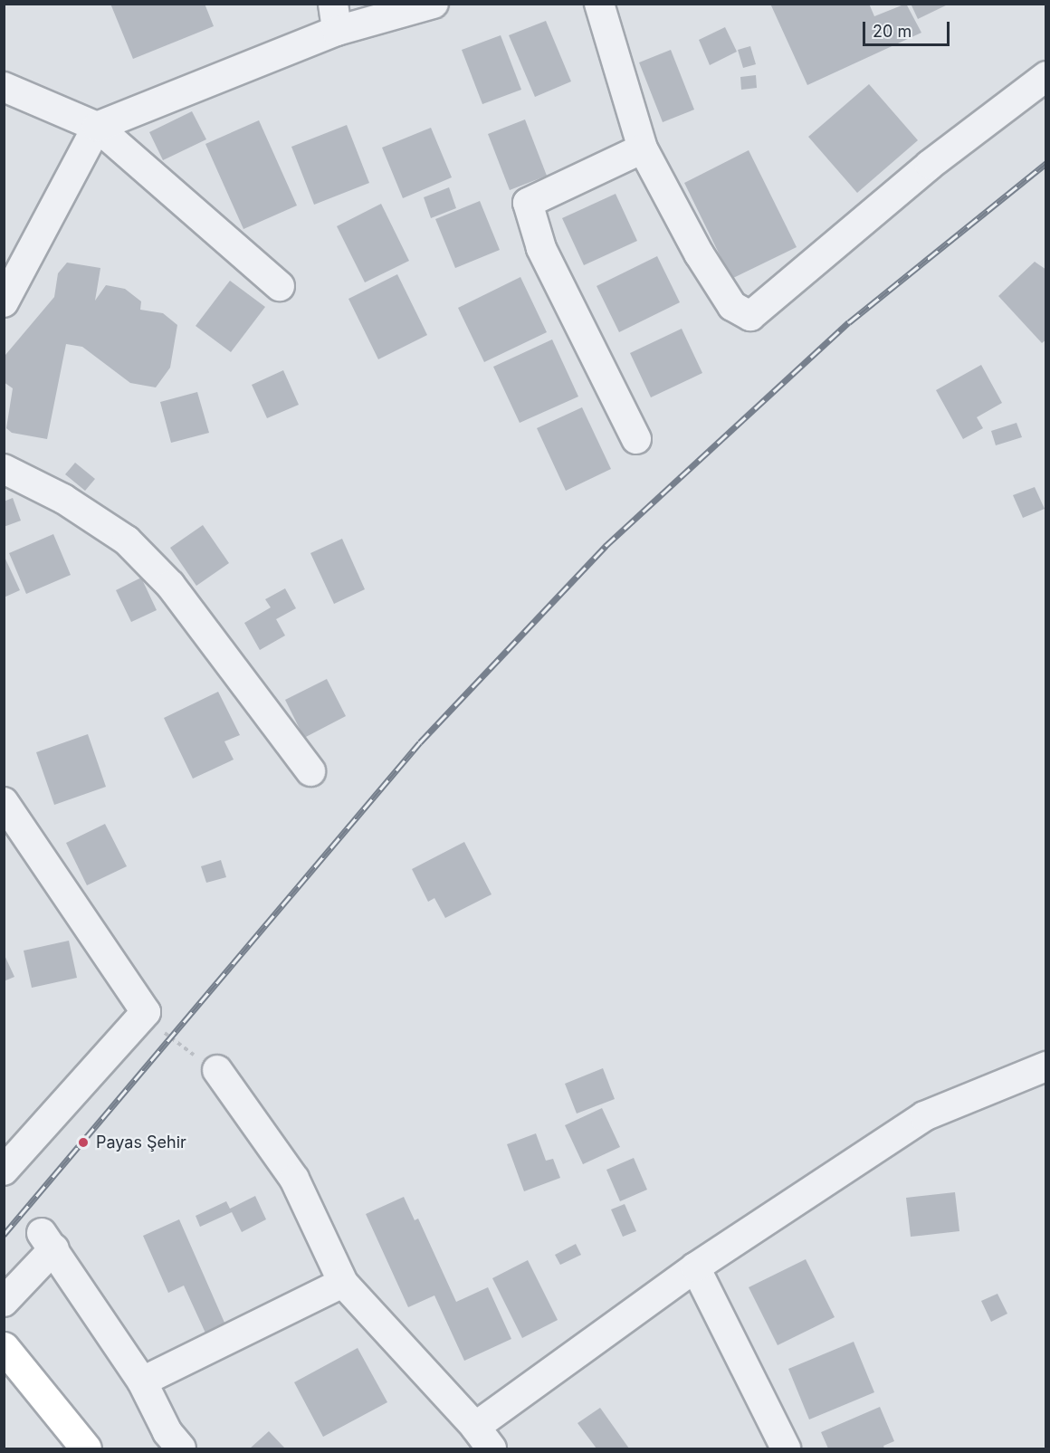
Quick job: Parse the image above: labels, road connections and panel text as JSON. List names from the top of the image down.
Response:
{
  "places": ["Payas Şehi̇r"],
  "scale_bar": "20 m"
}
